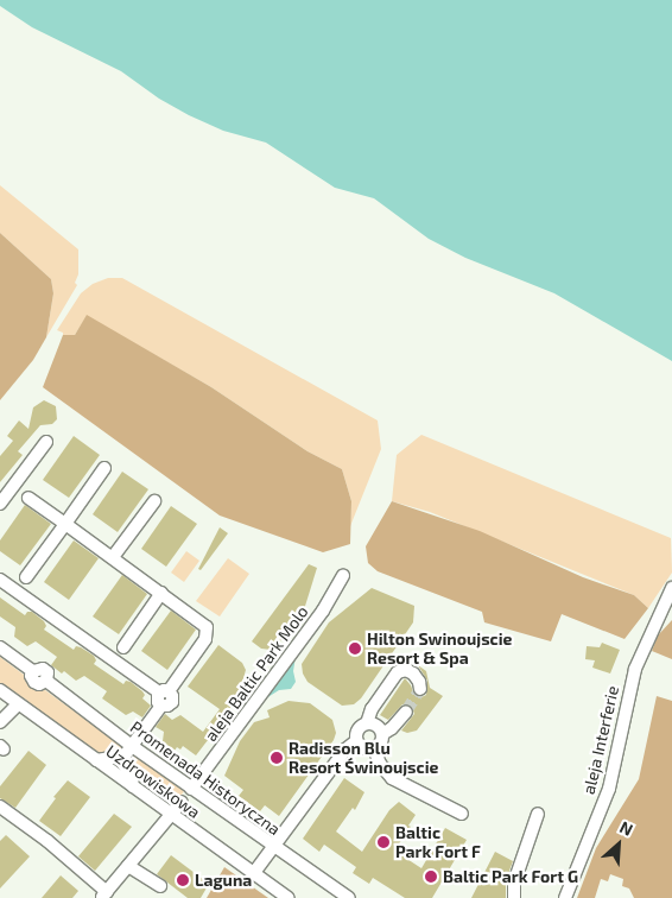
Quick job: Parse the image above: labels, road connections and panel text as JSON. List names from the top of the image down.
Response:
{
  "streets": {
    "street": [
      "aleja Baltic Park Molo",
      "aleja Interferie",
      "Promenada Historyczna",
      "Uzdrowiskowa"
    ]
  },
  "crossings": [
    ["aleja Baltic Park Molo", "Promenada Historyczna"]
  ],
  "places": [
    "Hilton Swinoujscie Resort & Spa",
    "Radisson Blu Resort Świnoujscie",
    "Baltic Park Fort F",
    "Baltic Park Fort G",
    "Laguna"
  ],
  "north": "top right"
}
